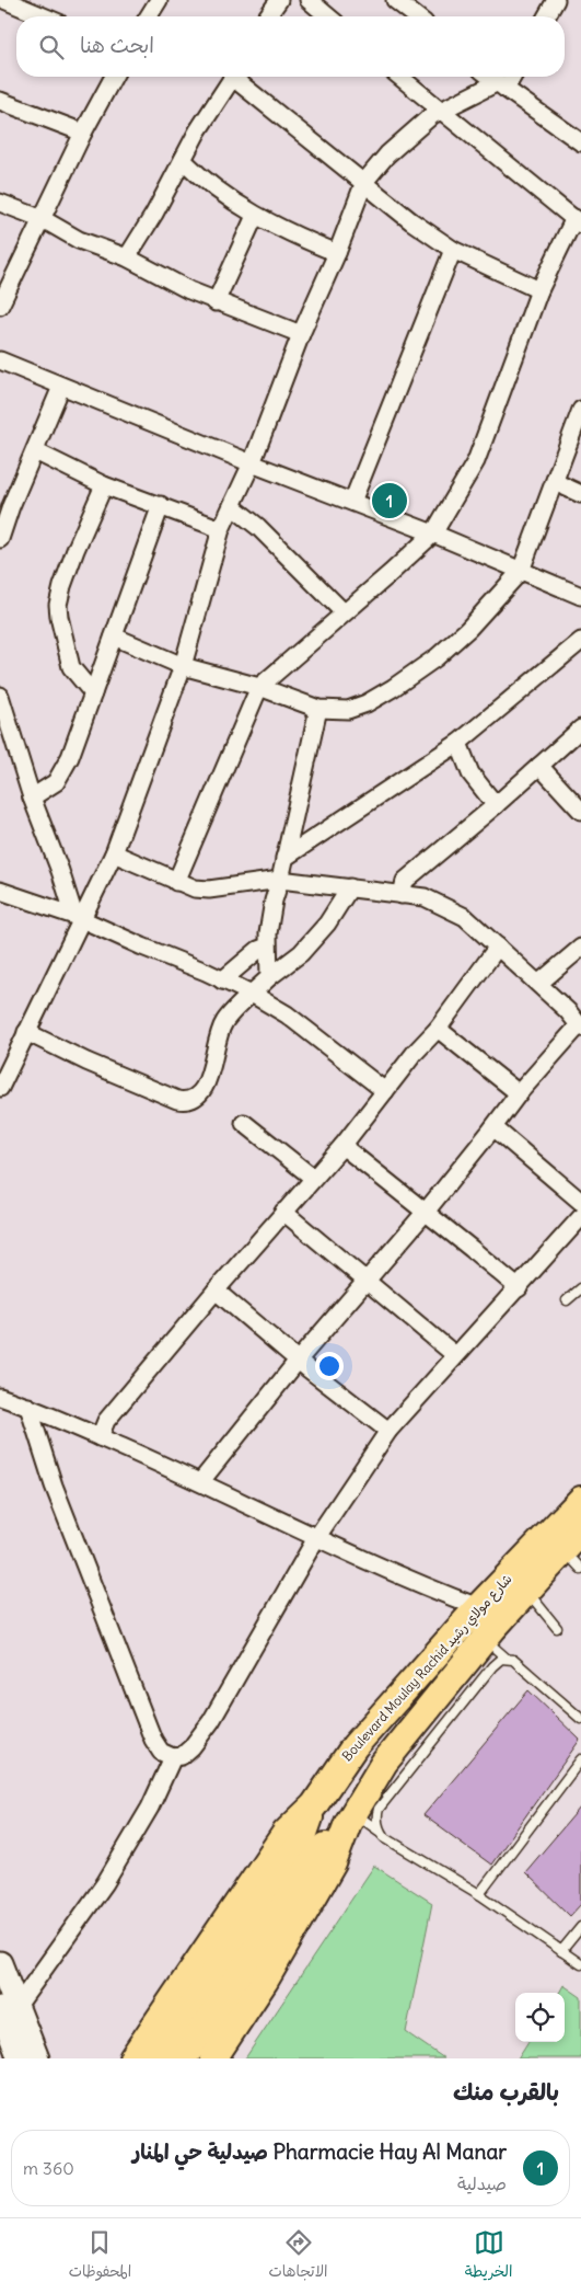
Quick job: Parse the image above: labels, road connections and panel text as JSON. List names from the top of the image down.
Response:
{
  "streets": {
    "main road": ["Boulevard Moulay Rachid شارع مولاي رشيد"]
  },
  "page": {
    "search": "ابحث هنا",
    "pins": "1",
    "heading": "بالقرب منك",
    "list": [
      {
        "mark": "1",
        "name": "Pharmacie Hay Al Manar صيدلية حي المنار",
        "note": "صيدلية",
        "value": "360 m"
      }
    ],
    "nav": ["الخريطة", "الاتجاهات", "المحفوظات"]
  }
}
